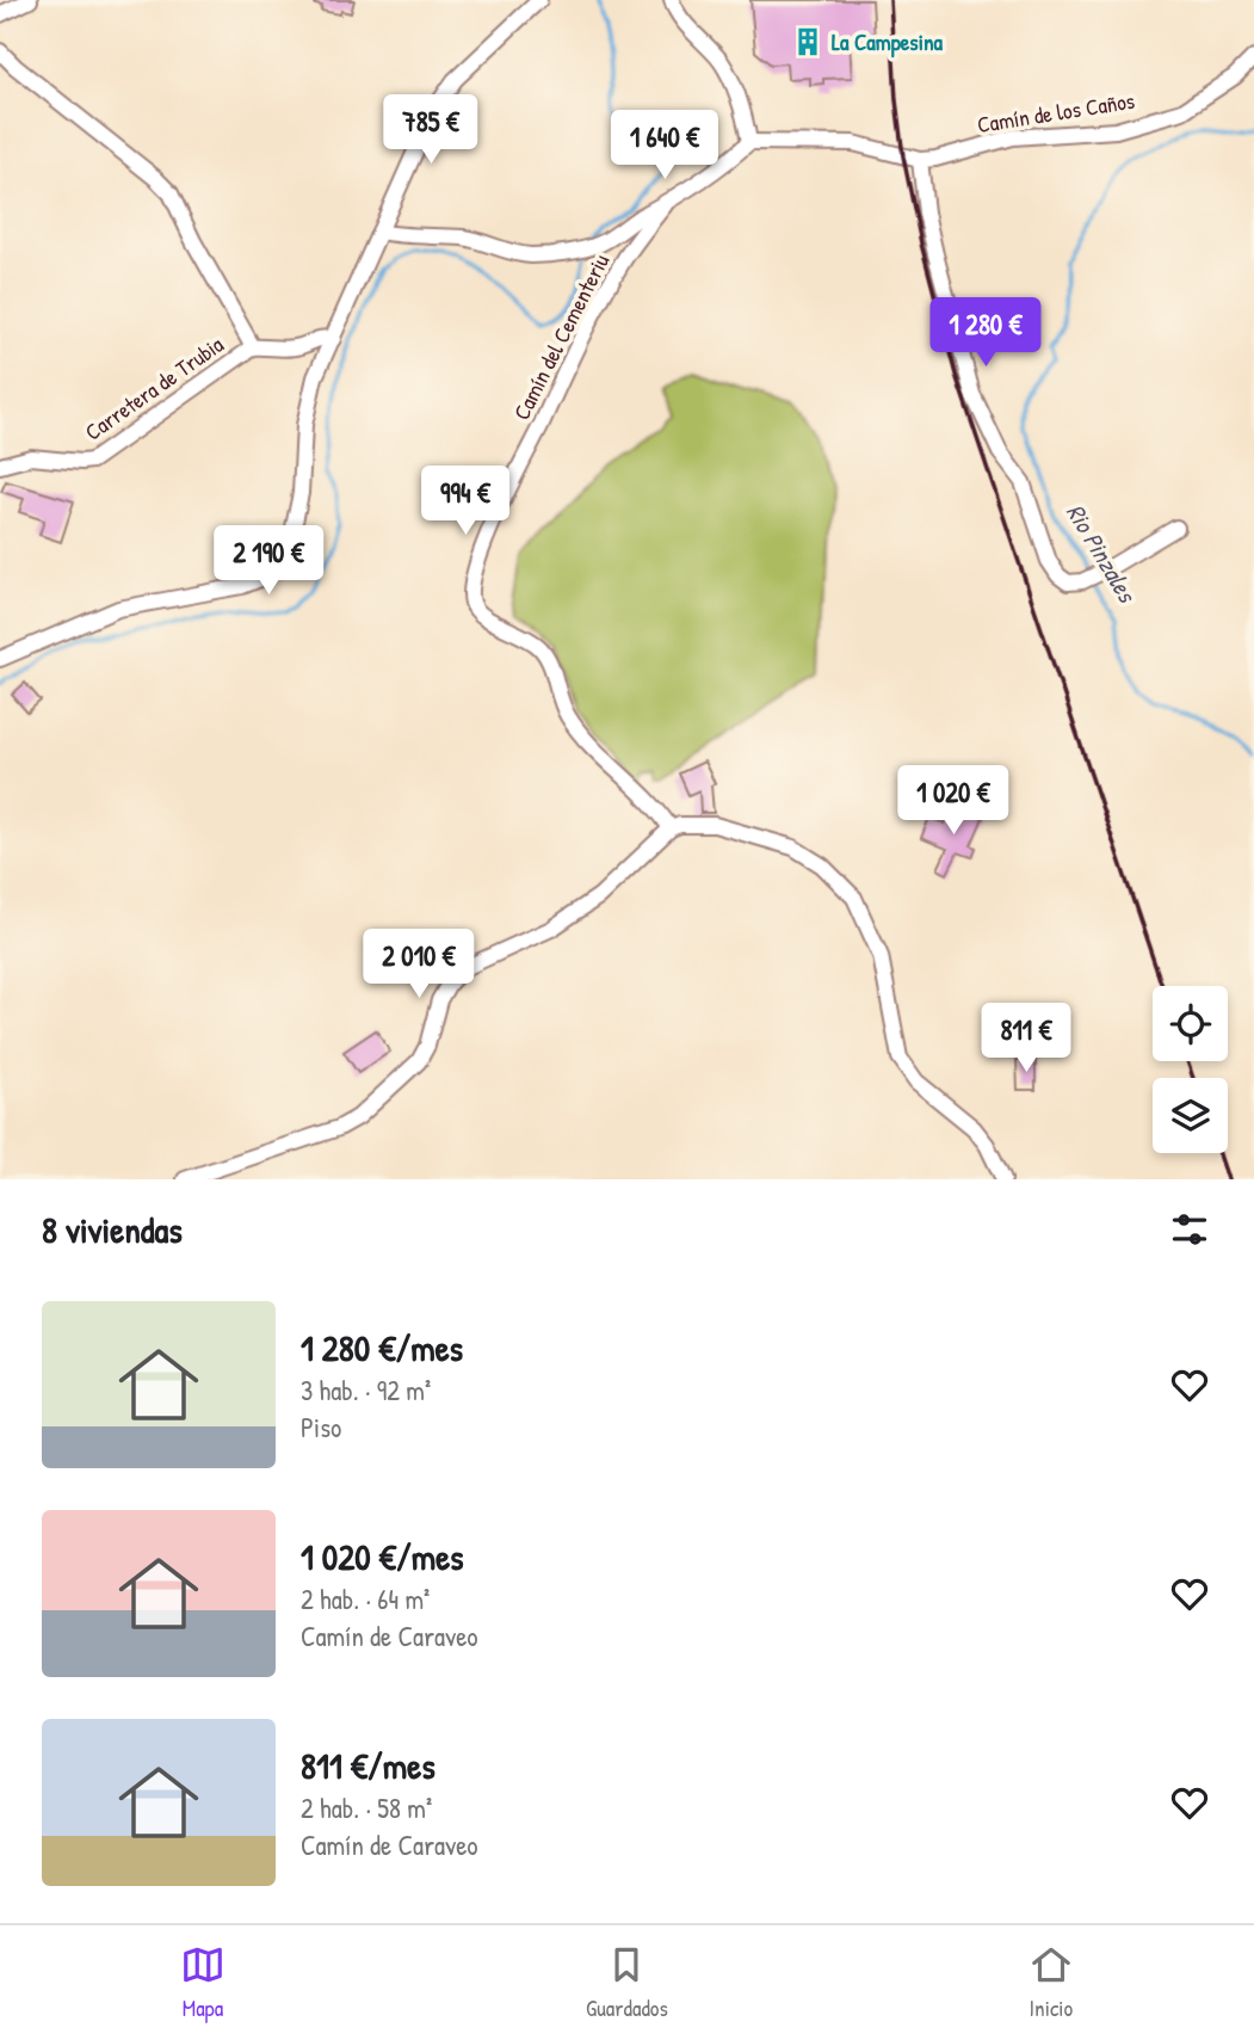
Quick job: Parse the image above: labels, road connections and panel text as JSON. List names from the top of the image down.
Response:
{
  "streets": {
    "street": ["Camín de los Caños", "Camín del Cementeriu", "Carretera de Trubia"]
  },
  "water": ["Rio Pinzales"],
  "places": {
    "building": ["La Campesina"]
  },
  "page": {
    "price": [
      "785 €",
      "1 640 €",
      "1 280 €",
      "994 €",
      "2 190 €",
      "1 020 €",
      "2 010 €",
      "811 €"
    ],
    "heading": "8 viviendas",
    "list": [
      {
        "name": "1 280 €/mes",
        "note": "3 hab. · 92 m² · Piso"
      },
      {
        "name": "1 020 €/mes",
        "note": "2 hab. · 64 m² · Camín de Caraveo"
      },
      {
        "name": "811 €/mes",
        "note": "2 hab. · 58 m² · Camín de Caraveo"
      }
    ],
    "tabs": ["Mapa", "Guardados", "Inicio"]
  }
}
